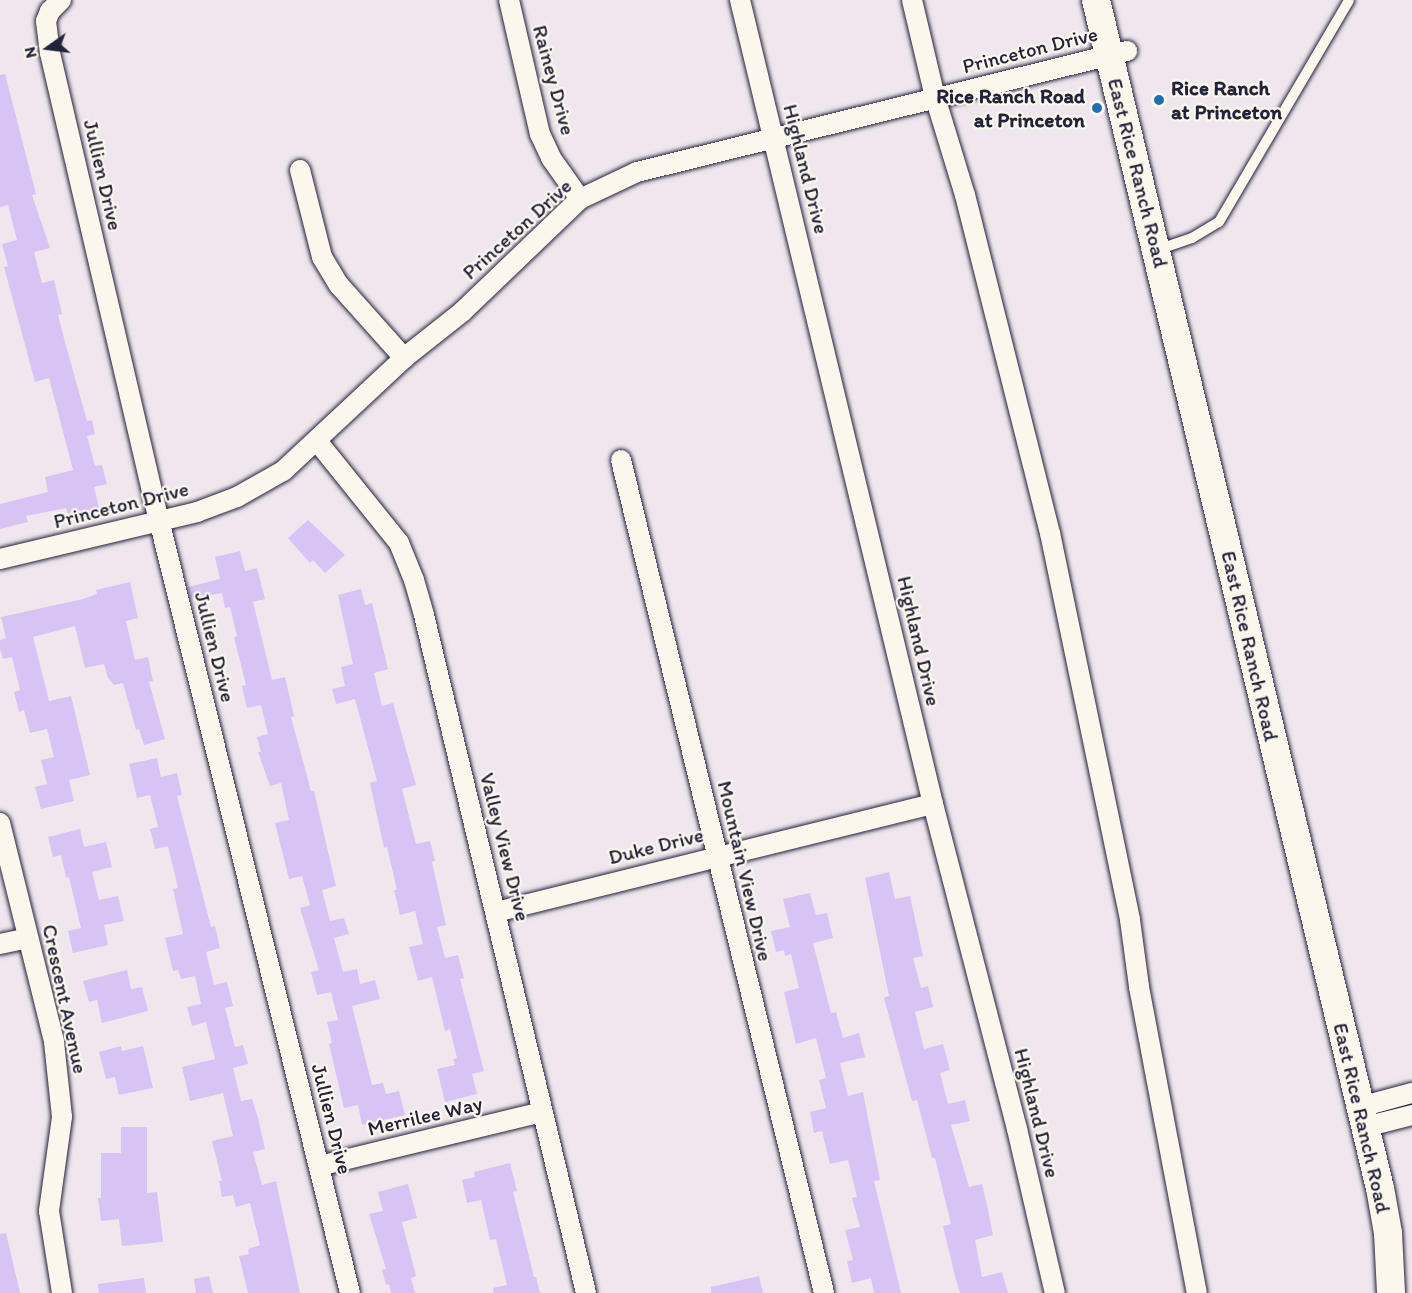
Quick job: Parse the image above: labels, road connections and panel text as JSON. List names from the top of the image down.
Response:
{
  "streets": {
    "main road": ["East Rice Ranch Road"],
    "street": [
      "Princeton Drive",
      "Rainey Drive",
      "Highland Drive",
      "Jullien Drive",
      "Duke Drive",
      "Valley View Drive",
      "Mountain View Drive",
      "Crescent Avenue",
      "Merrilee Way"
    ]
  },
  "crossings": [
    ["Princeton Drive", "Rainey Drive"],
    ["Princeton Drive", "Highland Drive"],
    ["Princeton Drive", "East Rice Ranch Road"],
    ["Princeton Drive", "Jullien Drive"],
    ["Princeton Drive", "Valley View Drive"],
    ["Highland Drive", "Duke Drive"],
    ["Jullien Drive", "Merrilee Way"],
    ["Duke Drive", "Valley View Drive"],
    ["Duke Drive", "Mountain View Drive"],
    ["Valley View Drive", "Merrilee Way"]
  ],
  "places": ["Rice Ranch at Princeton", "Rice Ranch Road at Princeton"],
  "north": "left"
}
